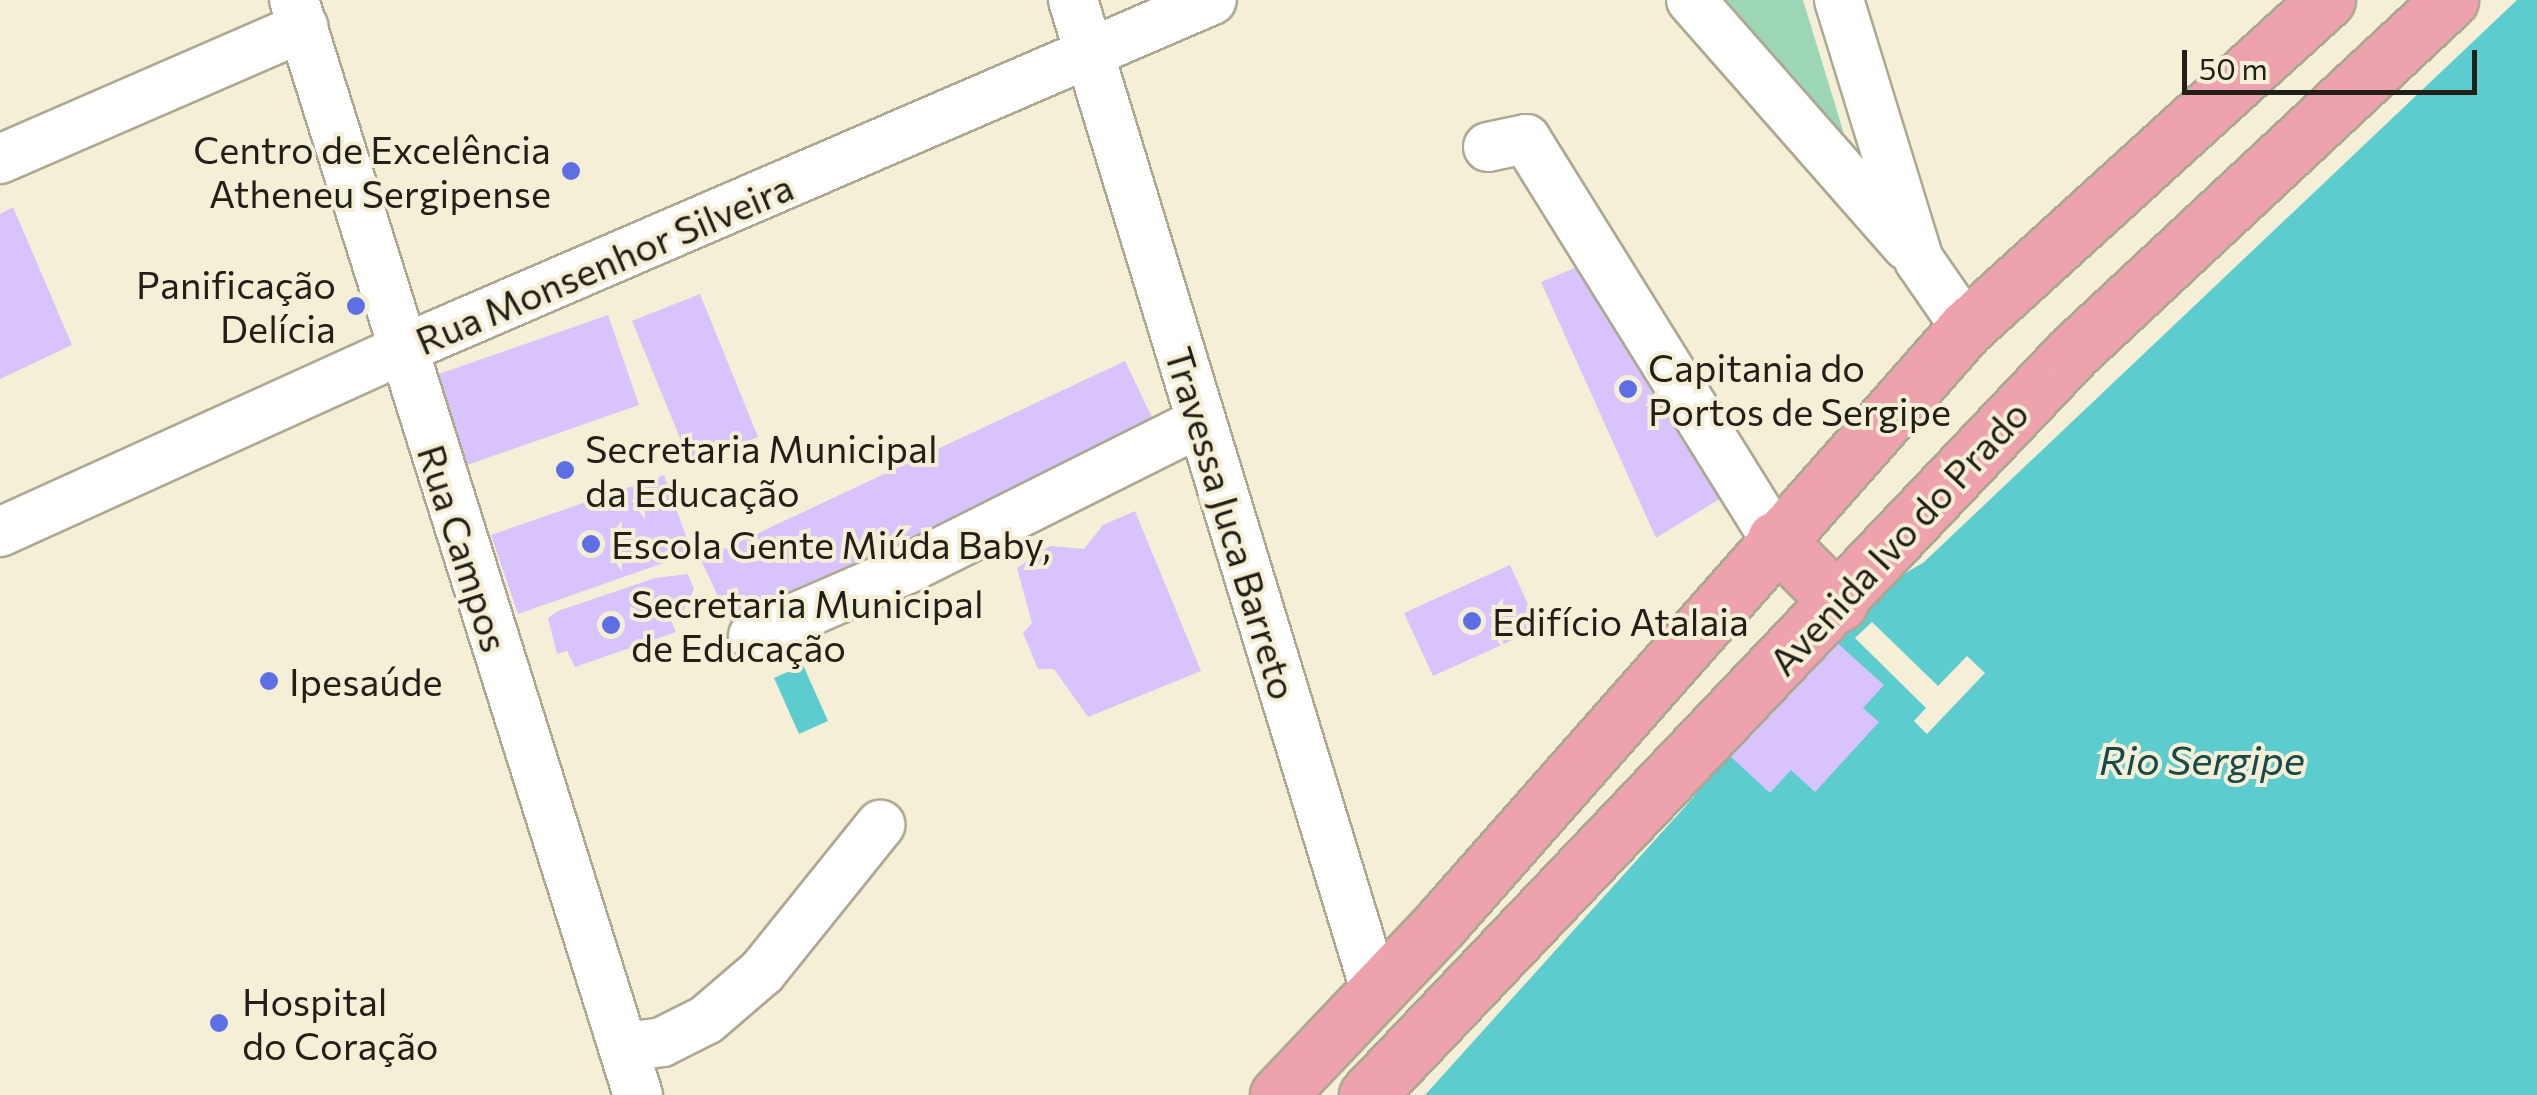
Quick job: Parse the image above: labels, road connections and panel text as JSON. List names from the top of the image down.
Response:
{
  "streets": {
    "main road": ["Avenida Ivo do Prado"],
    "street": ["Rua Monsenhor Silveira", "Travessa Juca Barreto", "Rua Campos"]
  },
  "crossings": [
    ["Rua Monsenhor Silveira", "Travessa Juca Barreto"],
    ["Rua Monsenhor Silveira", "Rua Campos"]
  ],
  "water": ["Rio Sergipe"],
  "places": [
    "Centro de Excelência Atheneu Sergipense",
    "Panificação Delícia",
    "Capitania do Portos de Sergipe",
    "Secretaria Municipal da Educação",
    "Escola Gente Miúda Baby,",
    "Edifício Atalaia",
    "Secretaria Municipal de Educação",
    "Ipesaúde",
    "Hospital do Coração"
  ],
  "scale_bar": "50 m"
}
